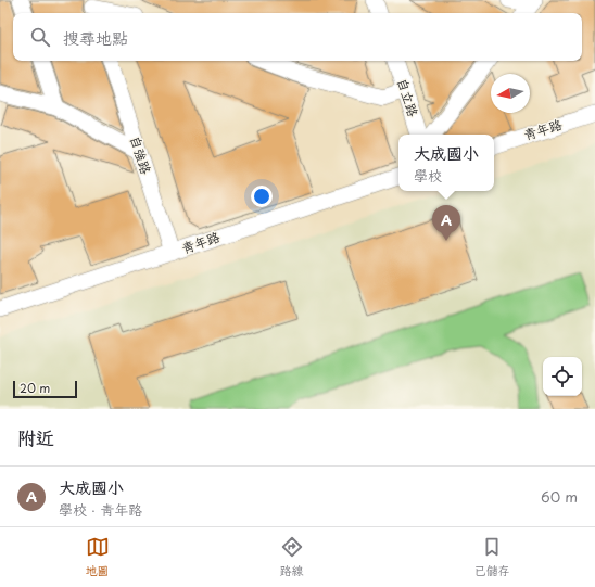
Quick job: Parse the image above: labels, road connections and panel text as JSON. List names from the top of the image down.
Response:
{
  "streets": {
    "street": ["自立路", "青年路", "自強路"]
  },
  "crossings": [
    ["青年路", "自強路"]
  ],
  "scale_bar": "20 m",
  "north": "left",
  "page": {
    "search": "搜尋地點",
    "popup": ["大成國小", "學校"],
    "pins": "A",
    "scale": "20 m",
    "heading": "附近",
    "list": [
      {
        "mark": "A",
        "name": "大成國小",
        "note": "學校 · 青年路",
        "value": "60 m"
      }
    ],
    "nav": ["地圖", "路線", "已儲存"]
  }
}
